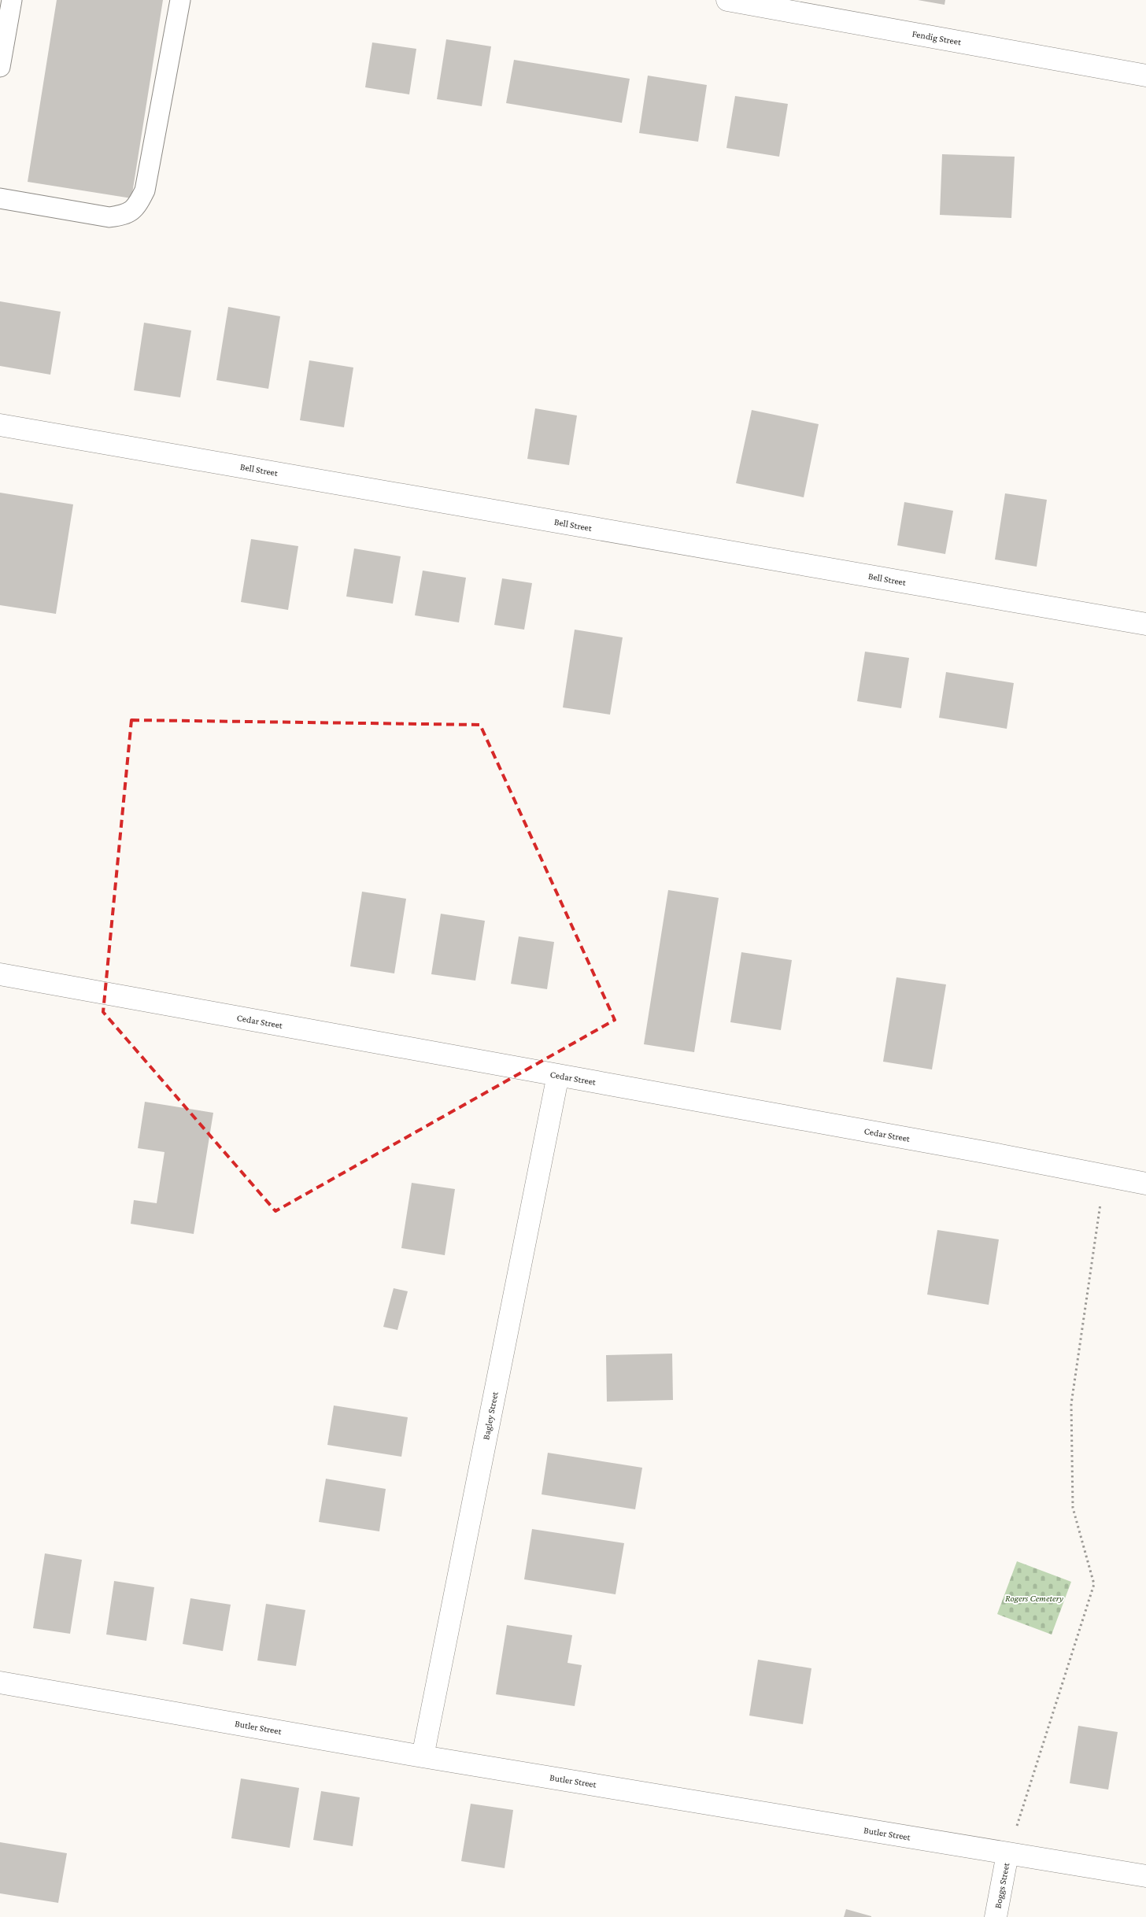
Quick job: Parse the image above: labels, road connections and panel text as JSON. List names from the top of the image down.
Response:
{
  "streets": {
    "street": [
      "Fendig Street",
      "Bell Street",
      "Cedar Street",
      "Bagley Street",
      "Butler Street",
      "Boggs Street"
    ]
  },
  "crossings": [
    ["Cedar Street", "Bagley Street"],
    ["Bagley Street", "Butler Street"],
    ["Butler Street", "Boggs Street"]
  ],
  "parks": ["Rogers Cemetery"]
}
